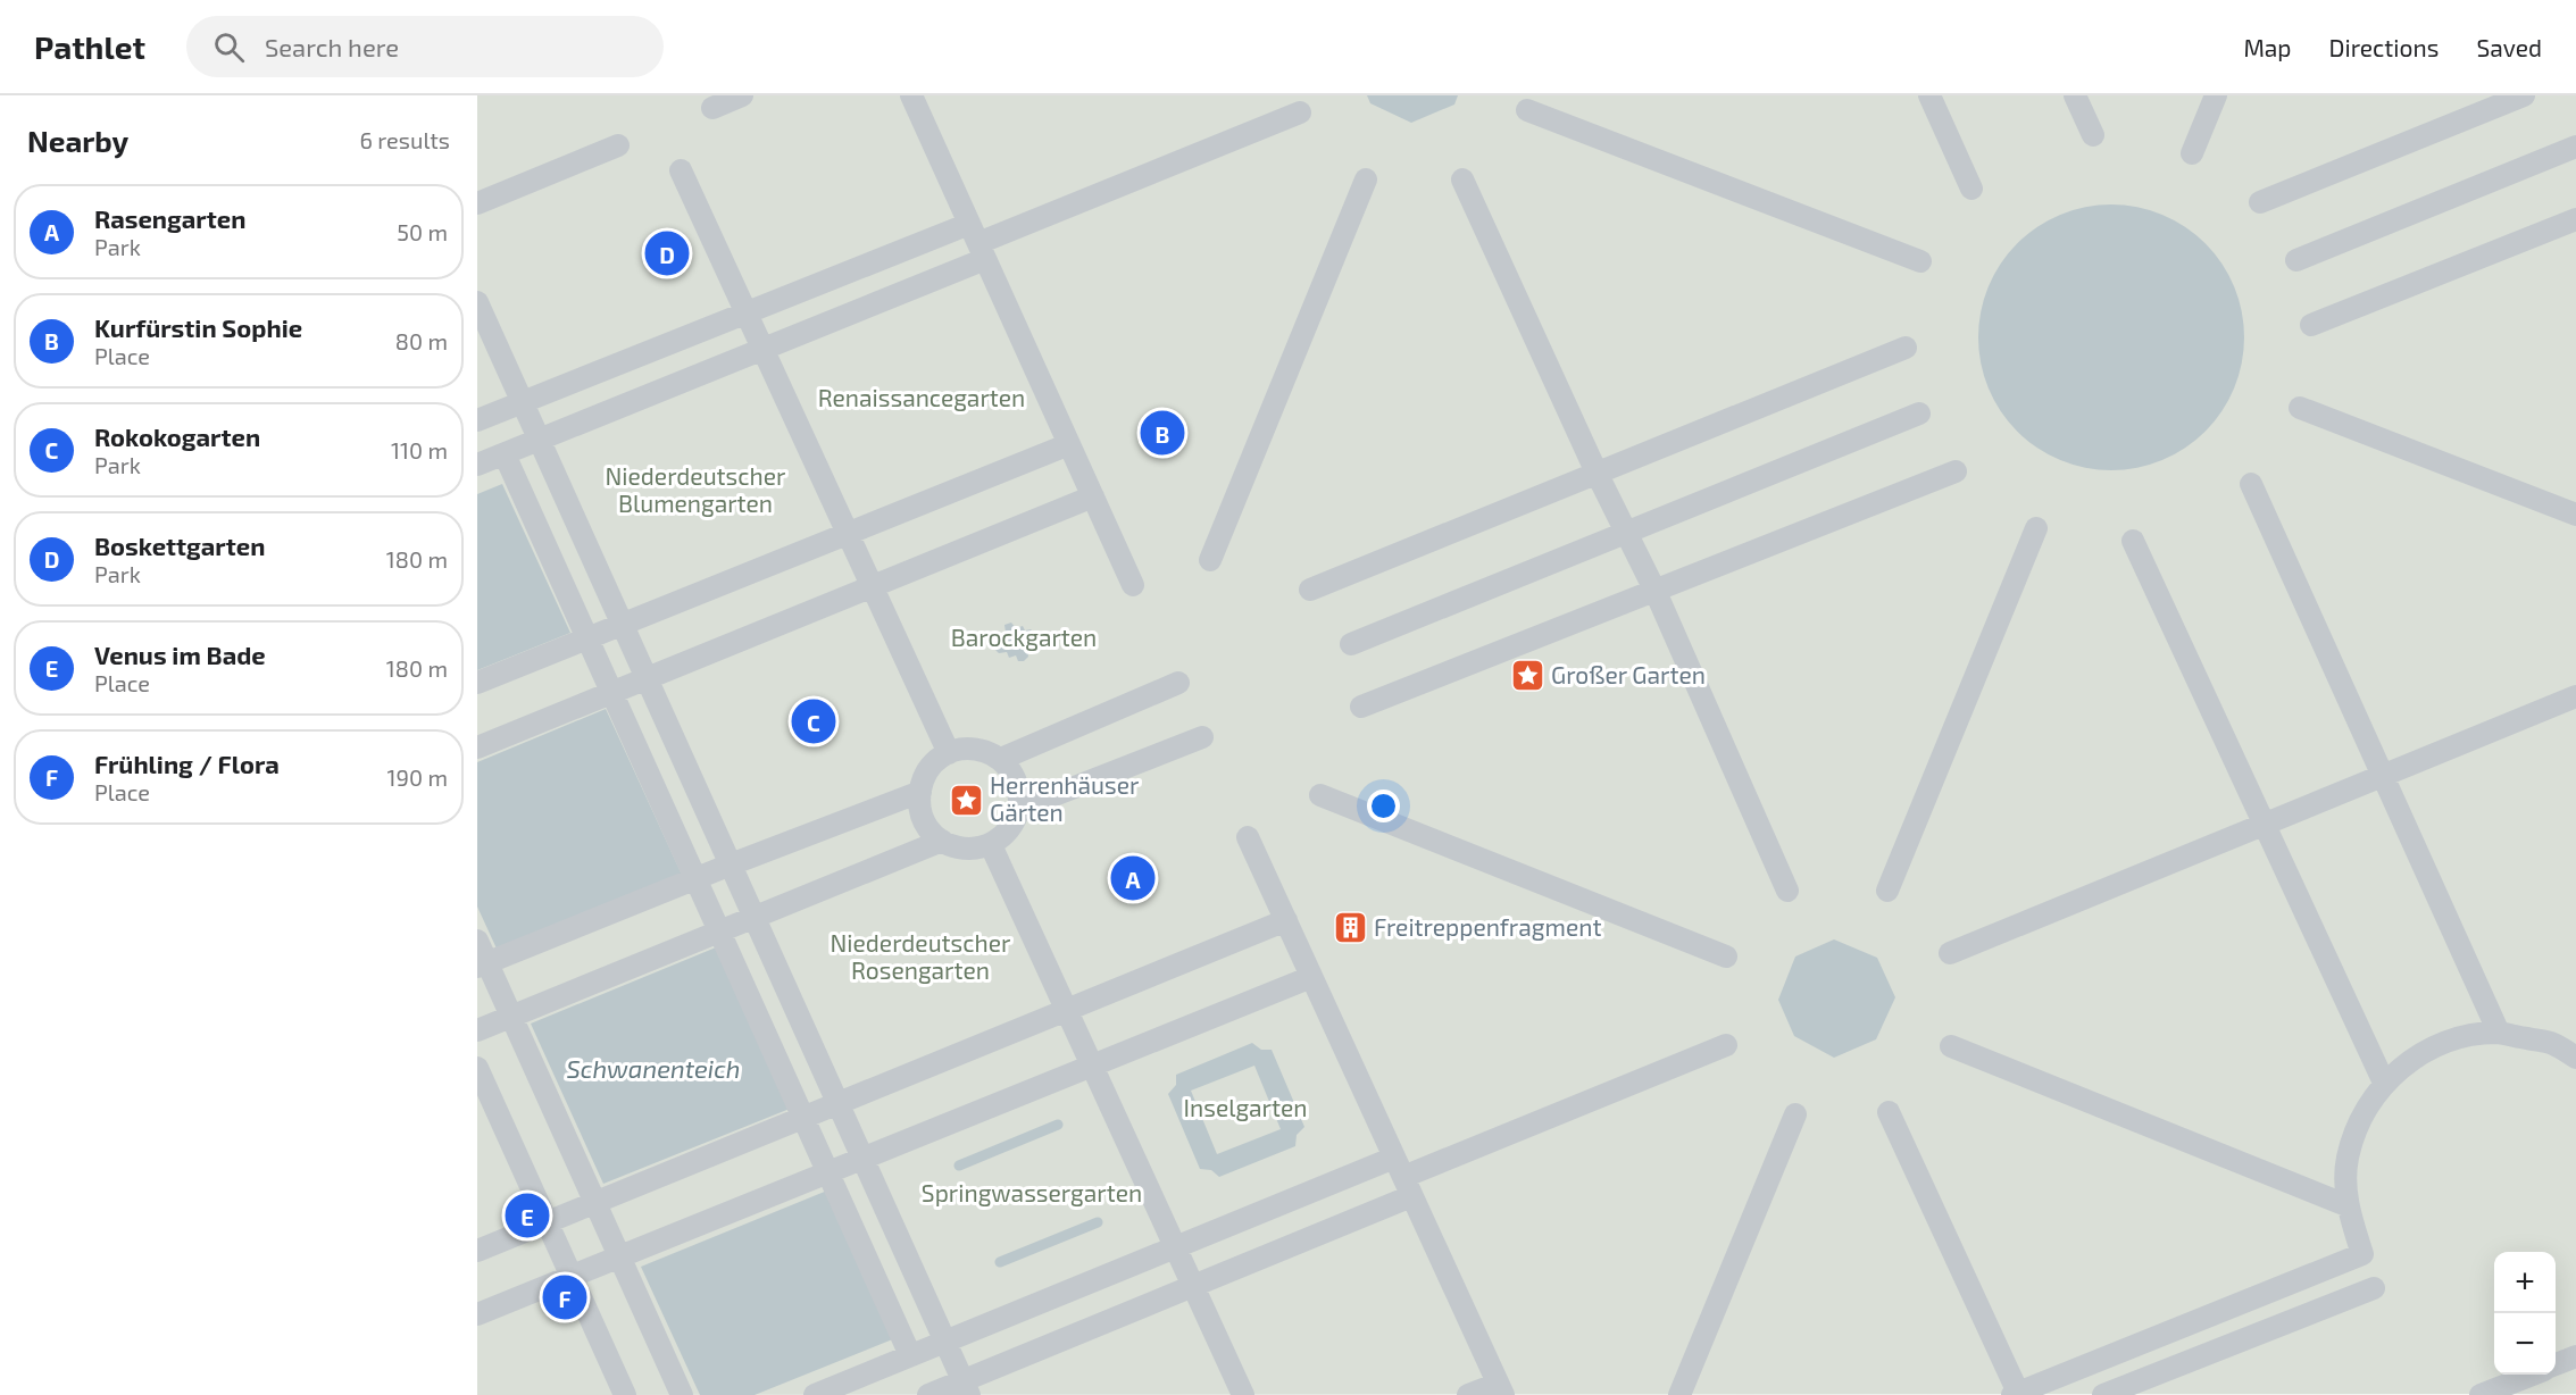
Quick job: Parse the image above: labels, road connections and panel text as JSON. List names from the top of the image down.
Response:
{
  "water": ["Schwanenteich"],
  "parks": [
    "Renaissancegarten",
    "Niederdeutscher Blumengarten",
    "Barockgarten",
    "Niederdeutscher Rosengarten",
    "Inselgarten",
    "Springwassergarten"
  ],
  "places": {
    "place": ["Großer Garten", "Herrenhäuser Gärten"],
    "building": ["Freitreppenfragment"]
  },
  "page": {
    "header": "Pathlet",
    "search": "Search here",
    "nav": ["Map", "Directions", "Saved"],
    "heading": ["Nearby", "6 results"],
    "list": [
      {
        "mark": "A",
        "name": "Rasengarten",
        "note": "Park",
        "value": "50 m"
      },
      {
        "mark": "B",
        "name": "Kurfürstin Sophie",
        "note": "Place",
        "value": "80 m"
      },
      {
        "mark": "C",
        "name": "Rokokogarten",
        "note": "Park",
        "value": "110 m"
      },
      {
        "mark": "D",
        "name": "Boskettgarten",
        "note": "Park",
        "value": "180 m"
      },
      {
        "mark": "E",
        "name": "Venus im Bade",
        "note": "Place",
        "value": "180 m"
      },
      {
        "mark": "F",
        "name": "Frühling / Flora",
        "note": "Place",
        "value": "190 m"
      }
    ],
    "pins": [
      "D",
      "B",
      "C",
      "A",
      "E",
      "F"
    ],
    "map_buttons": ["+", "−"]
  }
}
